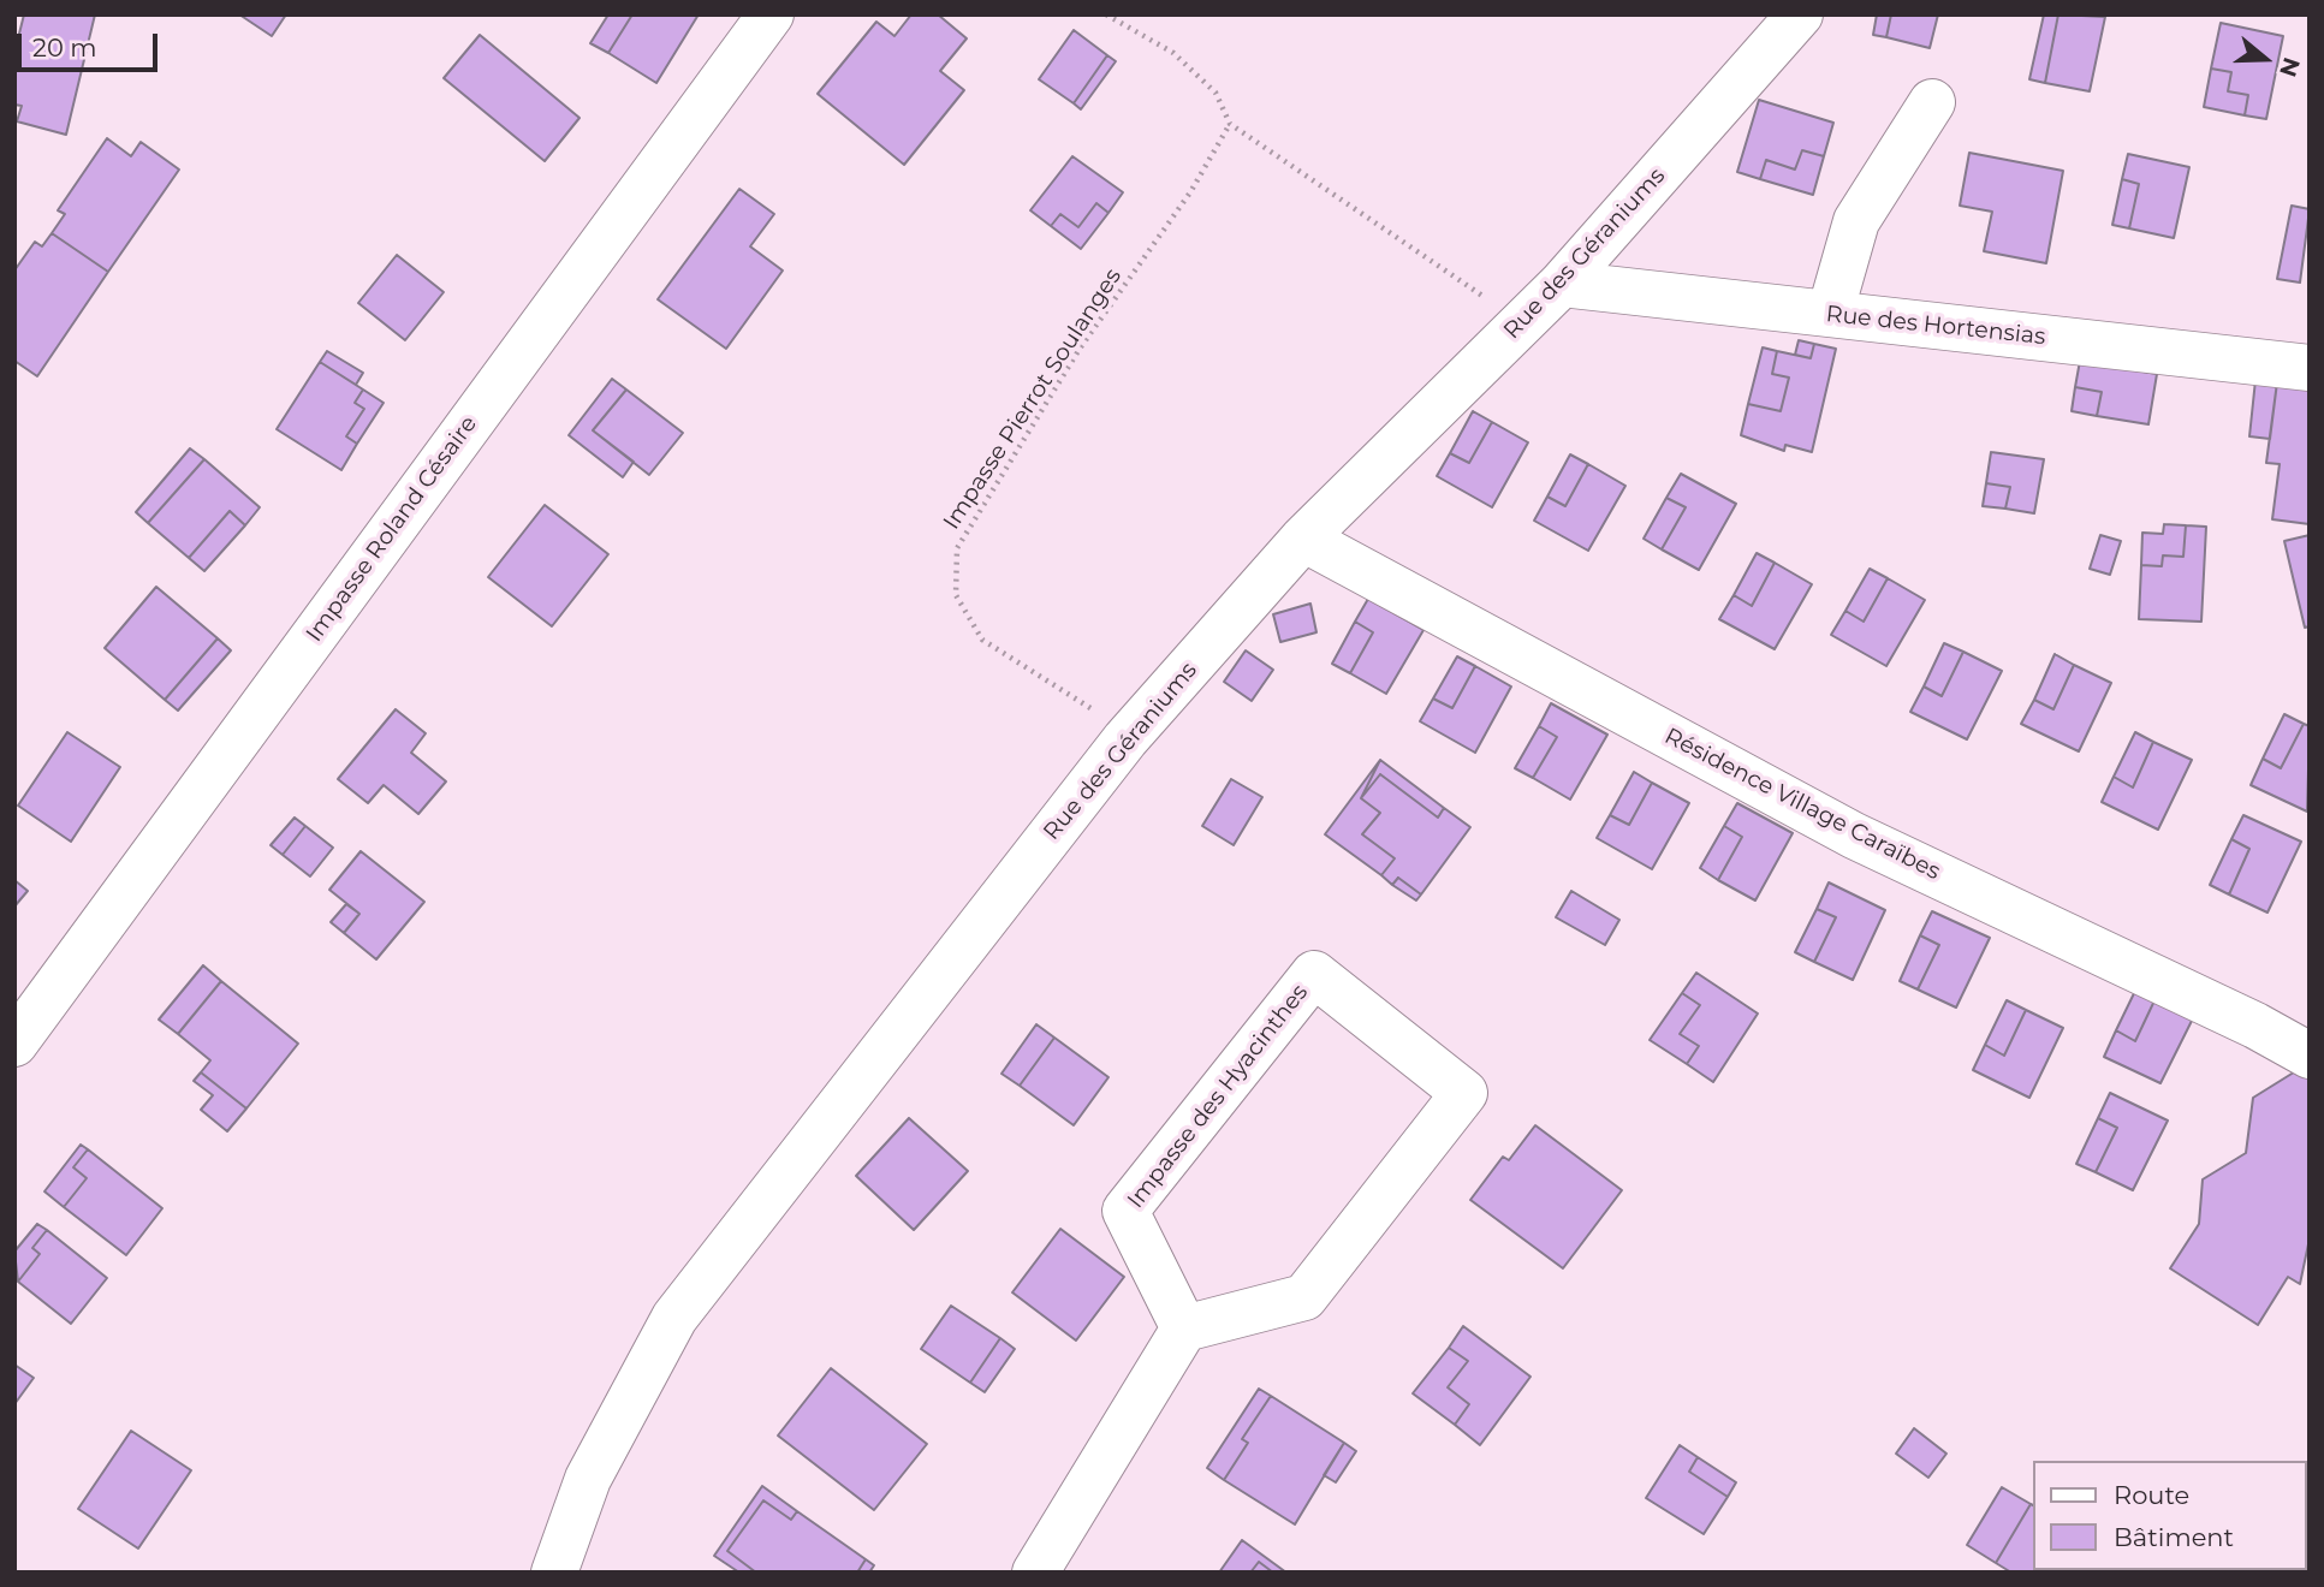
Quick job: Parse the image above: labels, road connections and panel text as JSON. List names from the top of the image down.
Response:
{
  "streets": {
    "street": [
      "Rue des Géraniums",
      "Rue des Hortensias",
      "Impasse Roland Césaire",
      "Résidence Village Caraïbes",
      "Impasse des Hyacinthes"
    ],
    "path": ["Impasse Pierrot Soulanges"]
  },
  "crossings": [
    ["Rue des Géraniums", "Rue des Hortensias"],
    ["Rue des Géraniums", "Impasse Pierrot Soulanges"],
    ["Rue des Géraniums", "Résidence Village Caraïbes"]
  ],
  "legend": ["Route", "Bâtiment"],
  "scale_bar": "20 m",
  "north": "right"
}
